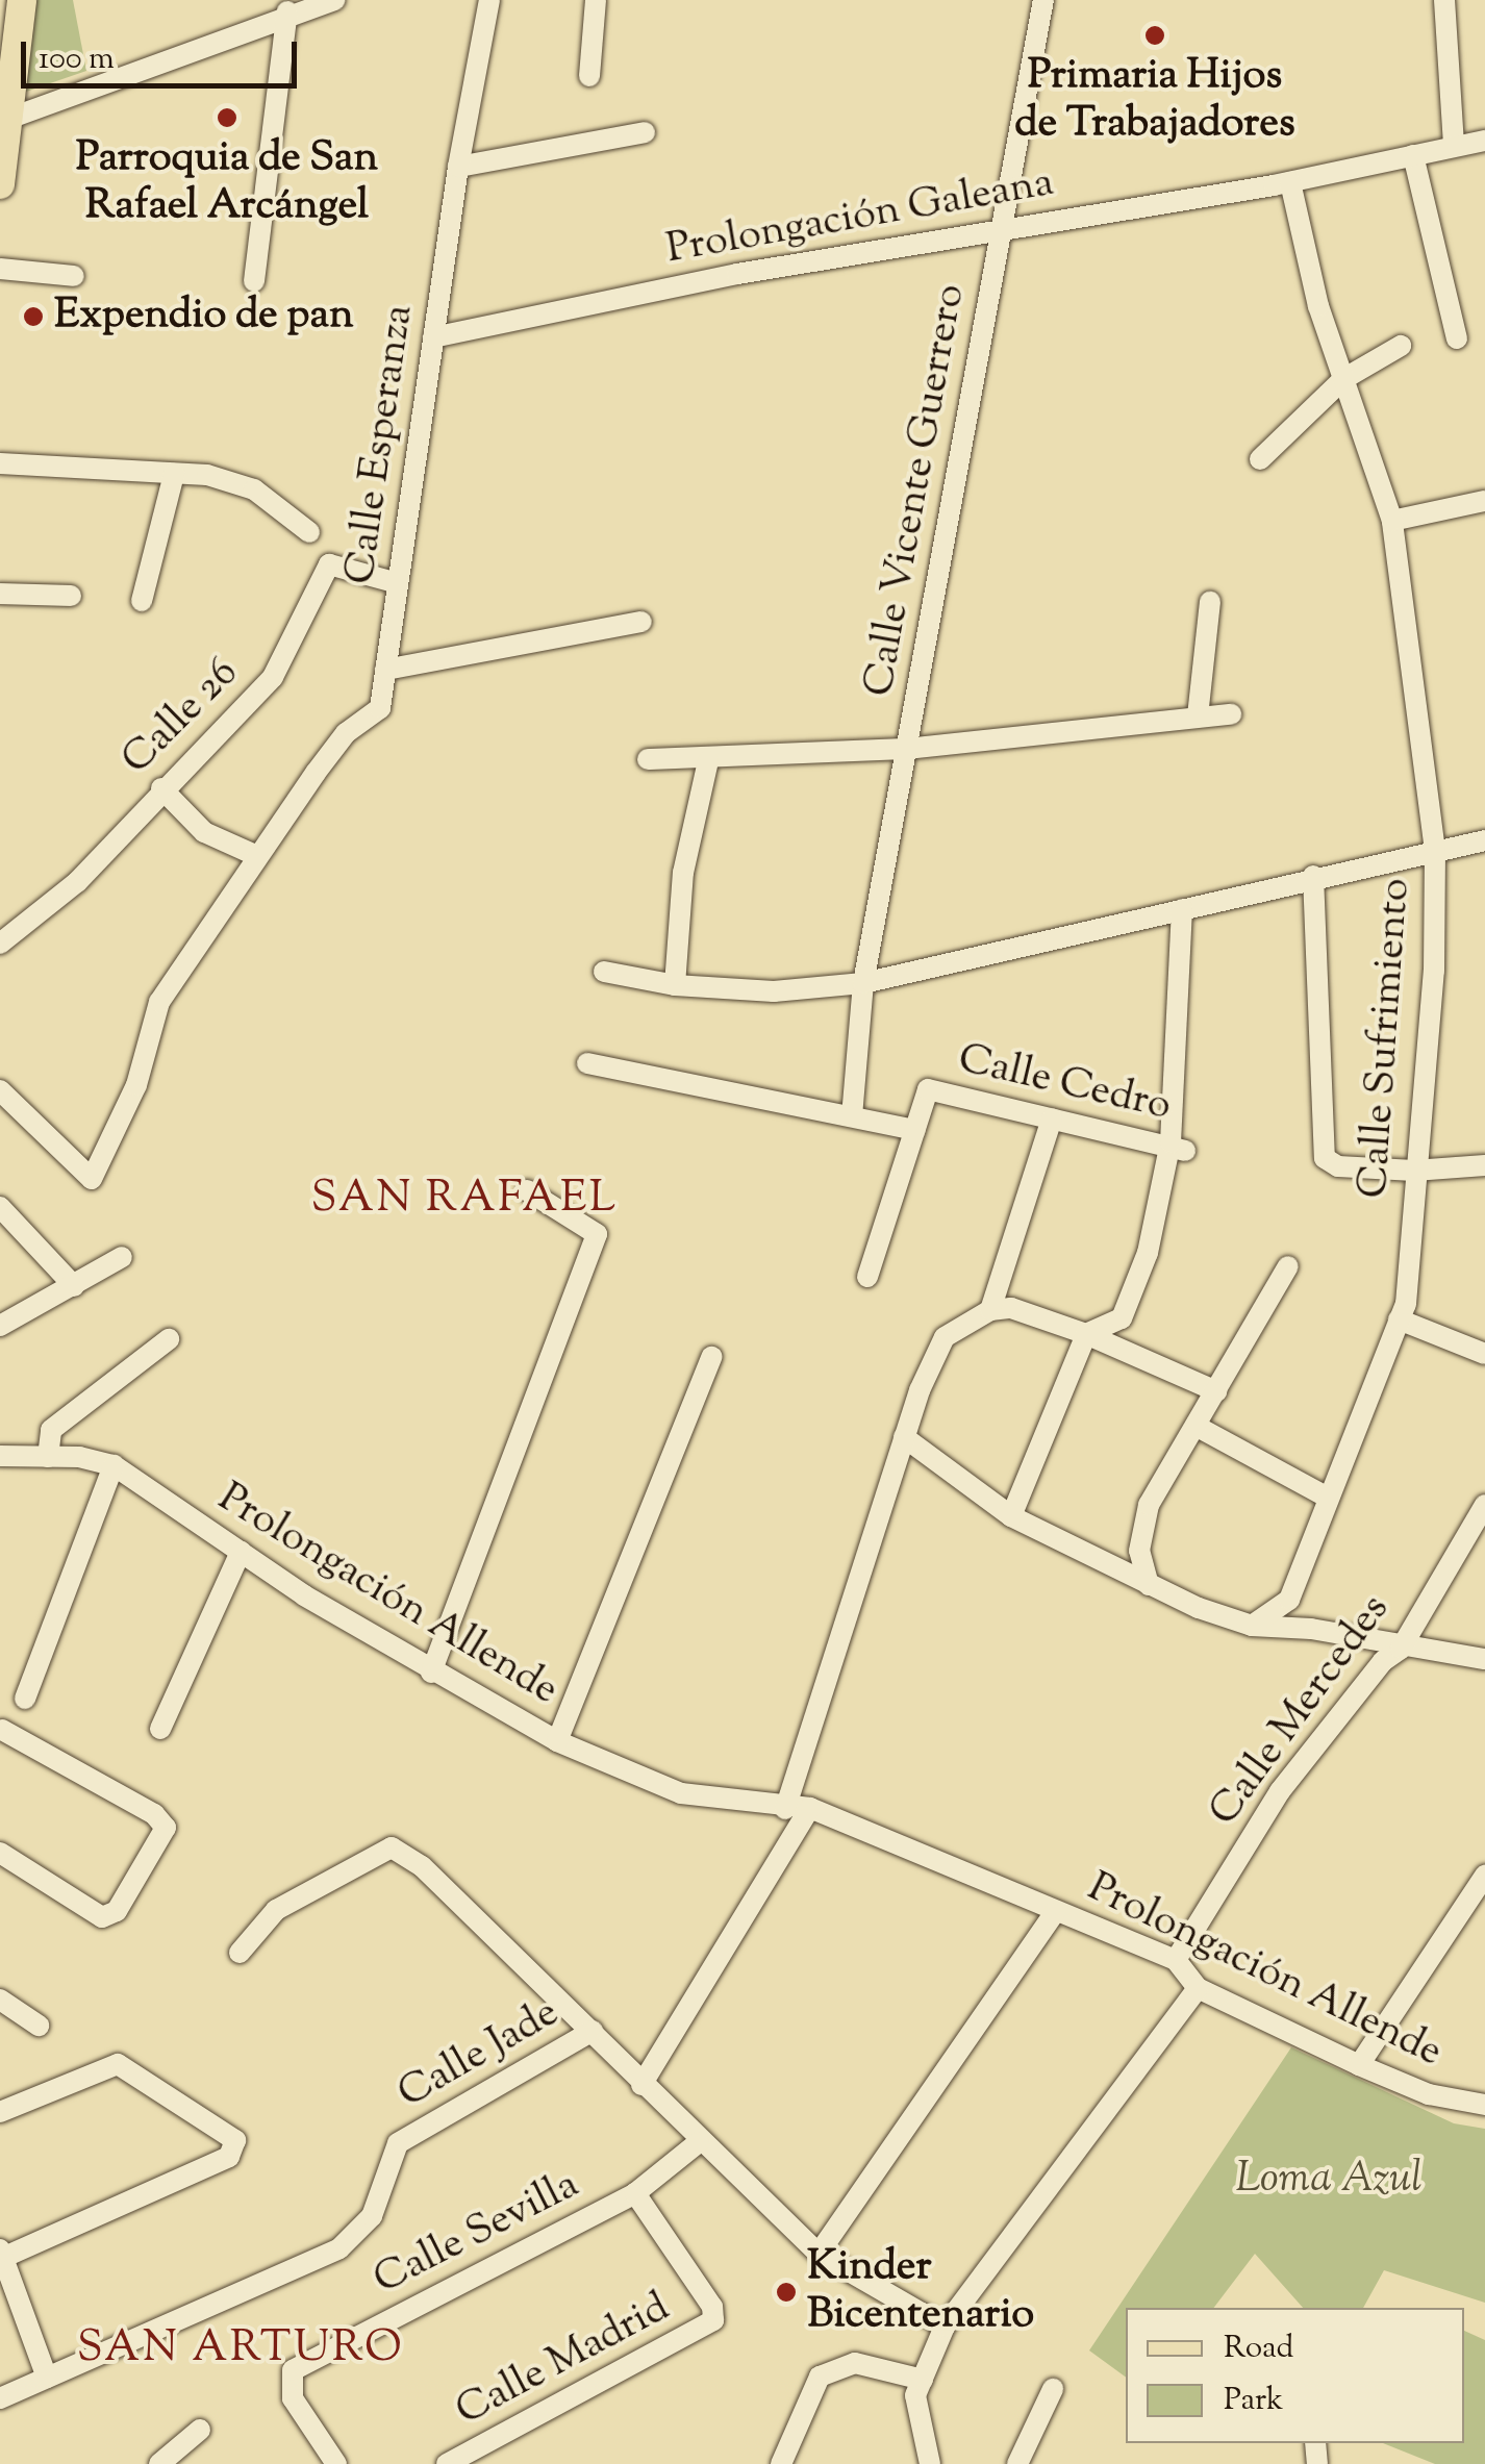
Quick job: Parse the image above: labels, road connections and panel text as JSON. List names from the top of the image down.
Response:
{
  "streets": {
    "street": [
      "Prolongación Galeana",
      "Calle Esperanza",
      "Calle Vicente Guerrero",
      "Calle 26",
      "Calle Sufrimiento",
      "Calle Cedro",
      "Prolongación Allende",
      "Calle Mercedes",
      "Calle Jade",
      "Calle Sevilla",
      "Calle Madrid"
    ]
  },
  "crossings": [
    ["Prolongación Galeana", "Calle Esperanza"],
    ["Prolongación Galeana", "Calle Vicente Guerrero"],
    ["Prolongación Galeana", "Calle Sufrimiento"],
    ["Calle Esperanza", "Calle 26"],
    ["Prolongación Allende", "Calle Mercedes"],
    ["Calle Sevilla", "Calle Madrid"]
  ],
  "districts": ["SAN RAFAEL", "SAN ARTURO"],
  "parks": ["Loma Azul"],
  "places": [
    "Primaria Hijos de Trabajadores",
    "Parroquia de San Rafael Arcángel",
    "Expendio de pan",
    "Kinder Bicentenario"
  ],
  "legend": ["Road", "Park"],
  "scale_bar": "100 m"
}
